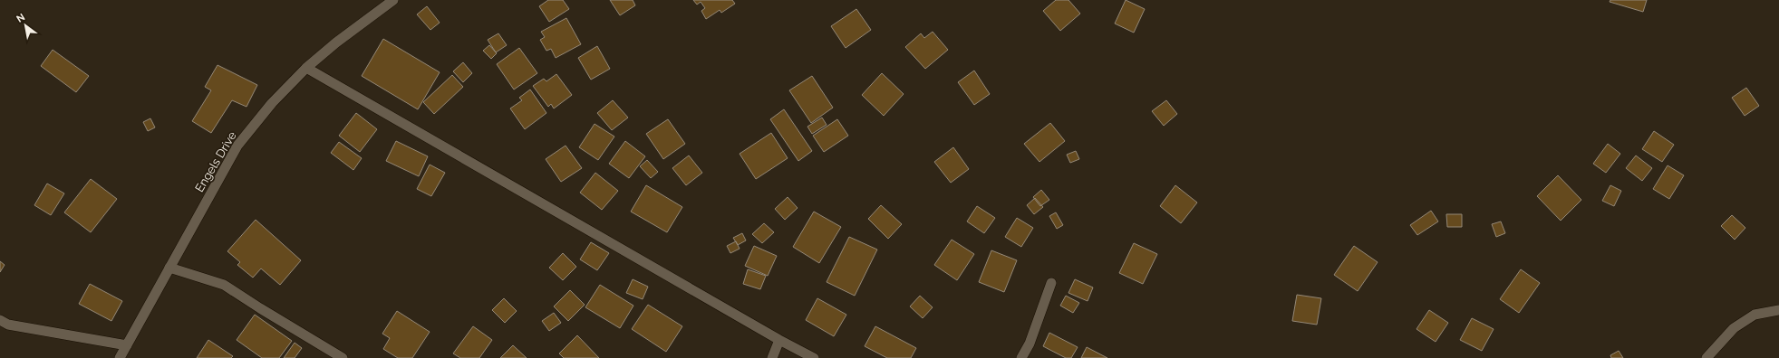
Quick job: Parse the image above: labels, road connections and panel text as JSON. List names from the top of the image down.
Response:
{
  "streets": {
    "street": ["Engels Drive"]
  },
  "north": "top left"
}
